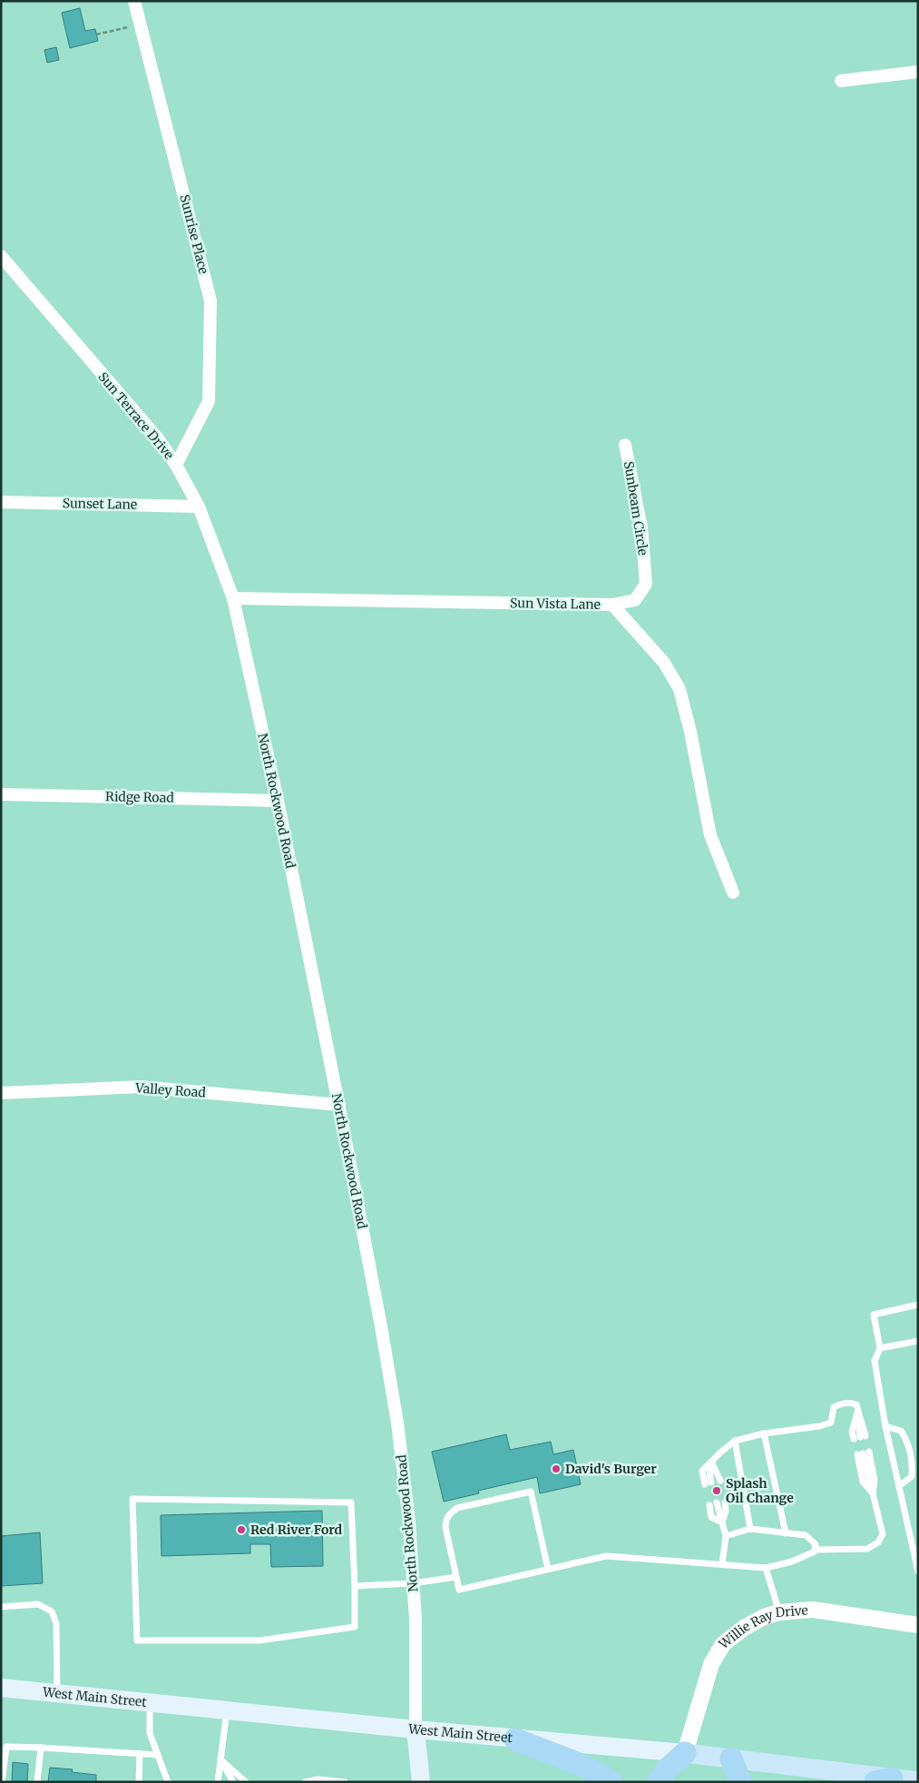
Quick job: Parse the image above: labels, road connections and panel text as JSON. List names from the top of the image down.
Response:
{
  "streets": {
    "main road": ["West Main Street"],
    "street": [
      "Sunrise Place",
      "Sun Terrace Drive",
      "Sunset Lane",
      "Sunbeam Circle",
      "Sun Vista Lane",
      "Ridge Road",
      "North Rockwood Road",
      "Valley Road",
      "Willie Ray Drive"
    ]
  },
  "crossings": [
    ["Sunrise Place", "Sun Terrace Drive"],
    ["Sun Terrace Drive", "Sunset Lane"],
    ["Sun Terrace Drive", "Sun Vista Lane"],
    ["Sun Terrace Drive", "North Rockwood Road"],
    ["Sunbeam Circle", "Sun Vista Lane"],
    ["Sun Vista Lane", "North Rockwood Road"],
    ["Ridge Road", "North Rockwood Road"],
    ["North Rockwood Road", "Valley Road"],
    ["North Rockwood Road", "West Main Street"],
    ["Willie Ray Drive", "West Main Street"]
  ],
  "places": ["David's Burger", "Splash Oil Change", "Red River Ford"]
}
